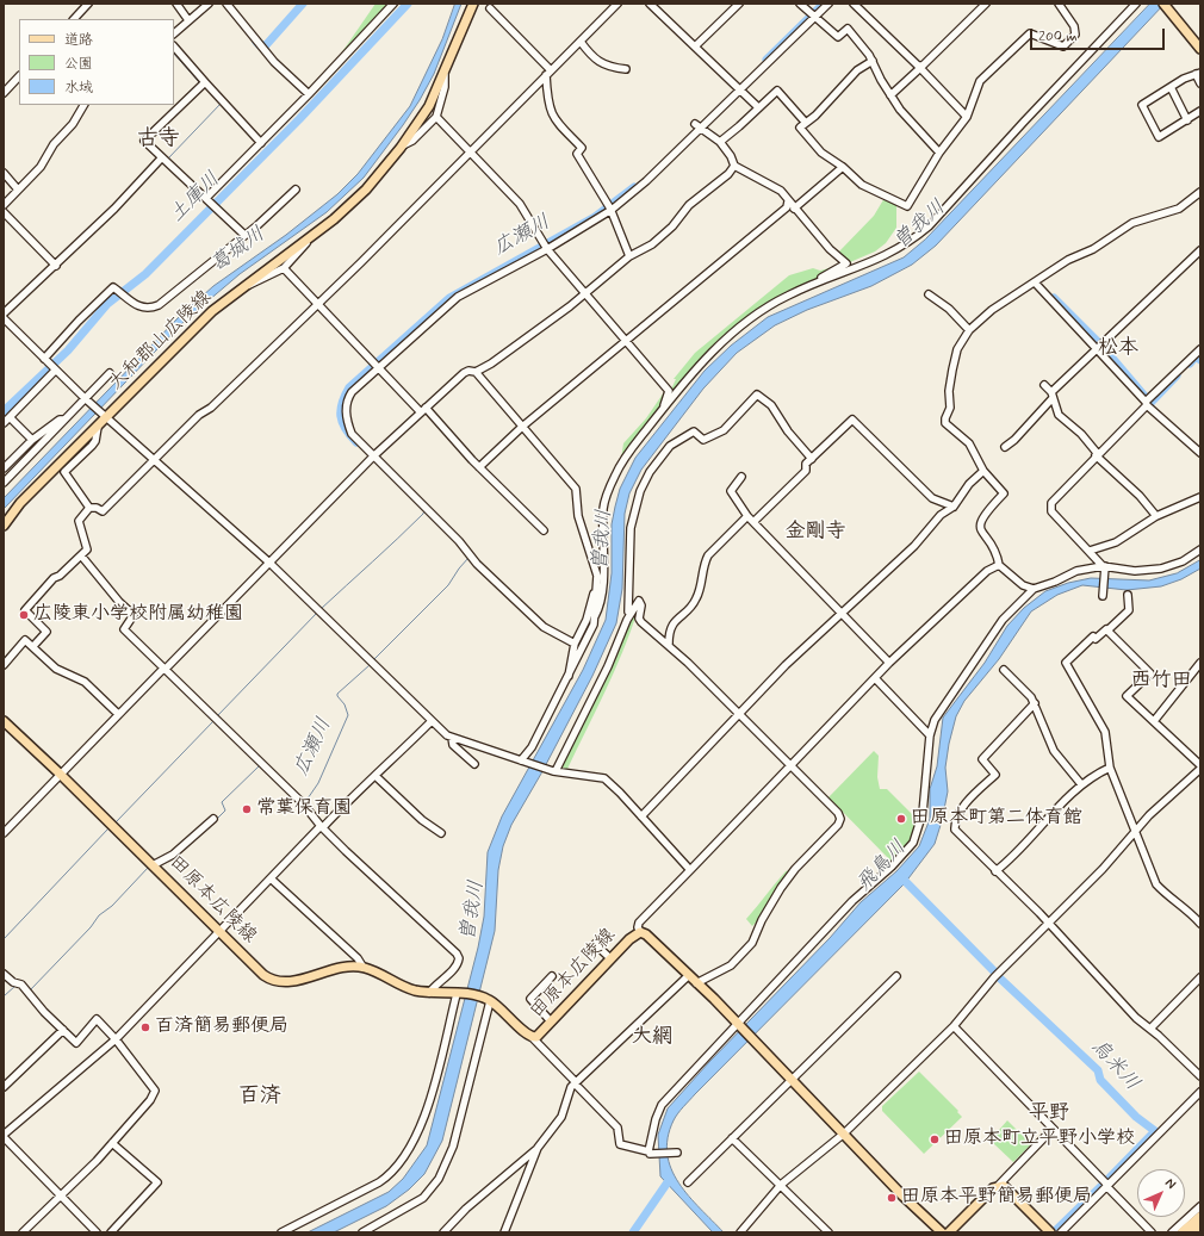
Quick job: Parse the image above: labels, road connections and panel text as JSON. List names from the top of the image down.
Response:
{
  "streets": {
    "main road": ["大和郡山広陵線", "田原本広陵線"]
  },
  "districts": [
    "古寺",
    "松本",
    "金剛寺",
    "西竹田",
    "大網",
    "百済",
    "平野"
  ],
  "water": [
    "土庫川",
    "曽我川",
    "広瀬川",
    "葛城川",
    "飛鳥川",
    "烏米川"
  ],
  "places": [
    "広陵東小学校附属幼稚園",
    "常葉保育園",
    "田原本町第二体育館",
    "百済簡易郵便局",
    "田原本町立平野小学校",
    "田原本平野簡易郵便局"
  ],
  "legend": ["道路", "公園", "水域"],
  "scale_bar": "200 m",
  "north": "top right"
}
